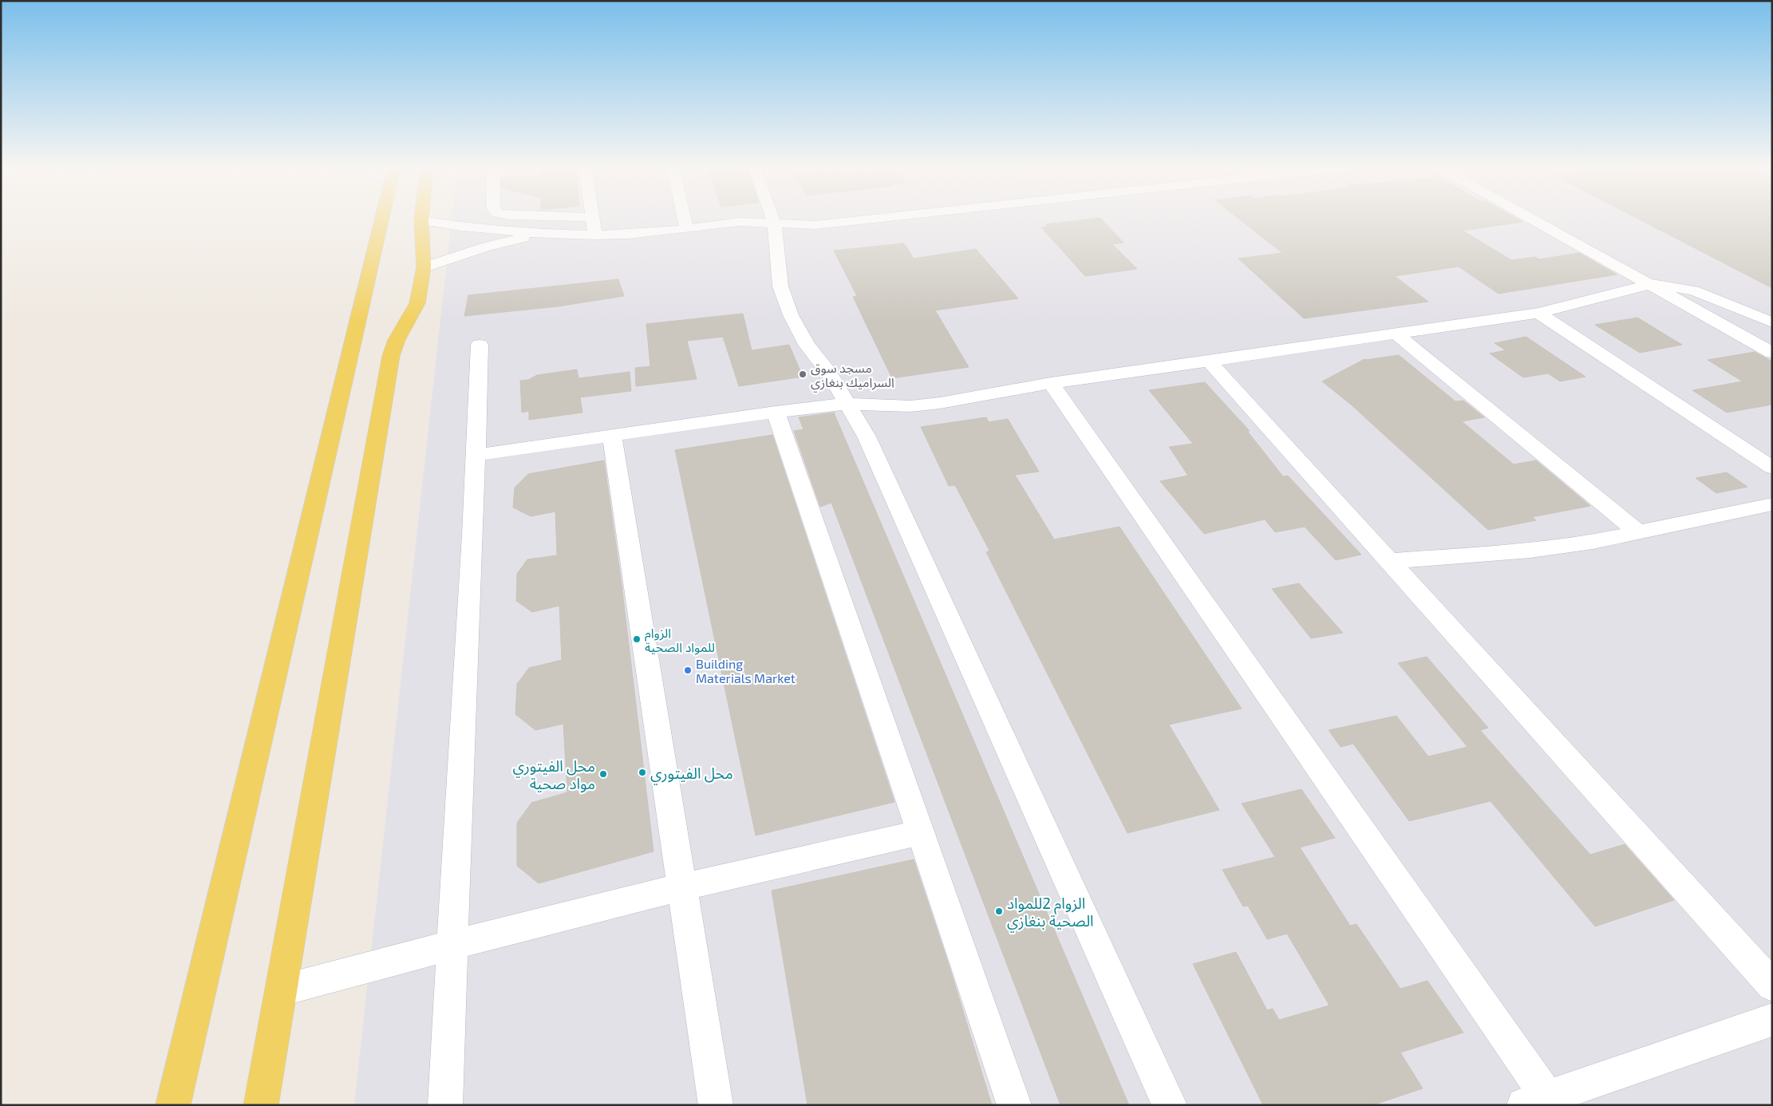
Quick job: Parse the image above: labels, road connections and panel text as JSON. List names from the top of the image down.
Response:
{
  "places": [
    "مسجد سوق السراميك بنغازي",
    "الزوام للمواد الصحية",
    "Building Materials Market",
    "محل الفيتوري",
    "محل الفيتوري مواد صحية",
    "الزوام 2للمواد الصحية بنغازي"
  ]
}
